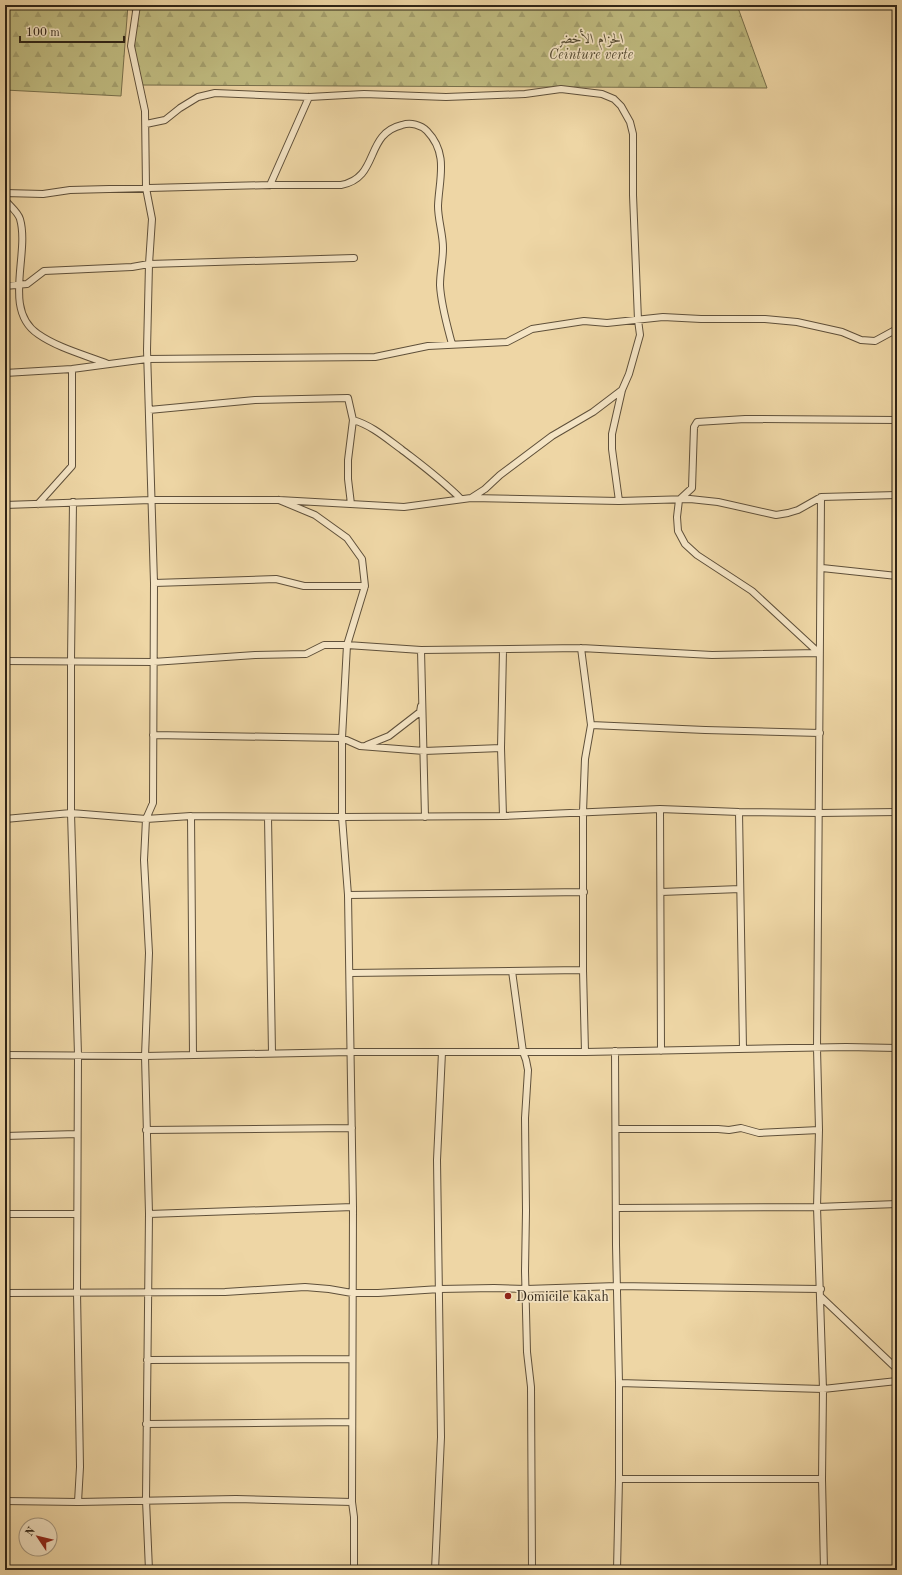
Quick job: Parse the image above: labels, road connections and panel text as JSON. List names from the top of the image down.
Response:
{
  "parks": ["الحزام الأخضر Ceinture verte"],
  "places": ["Domicile kakah"],
  "scale_bar": "100 m",
  "north": "top left"
}
